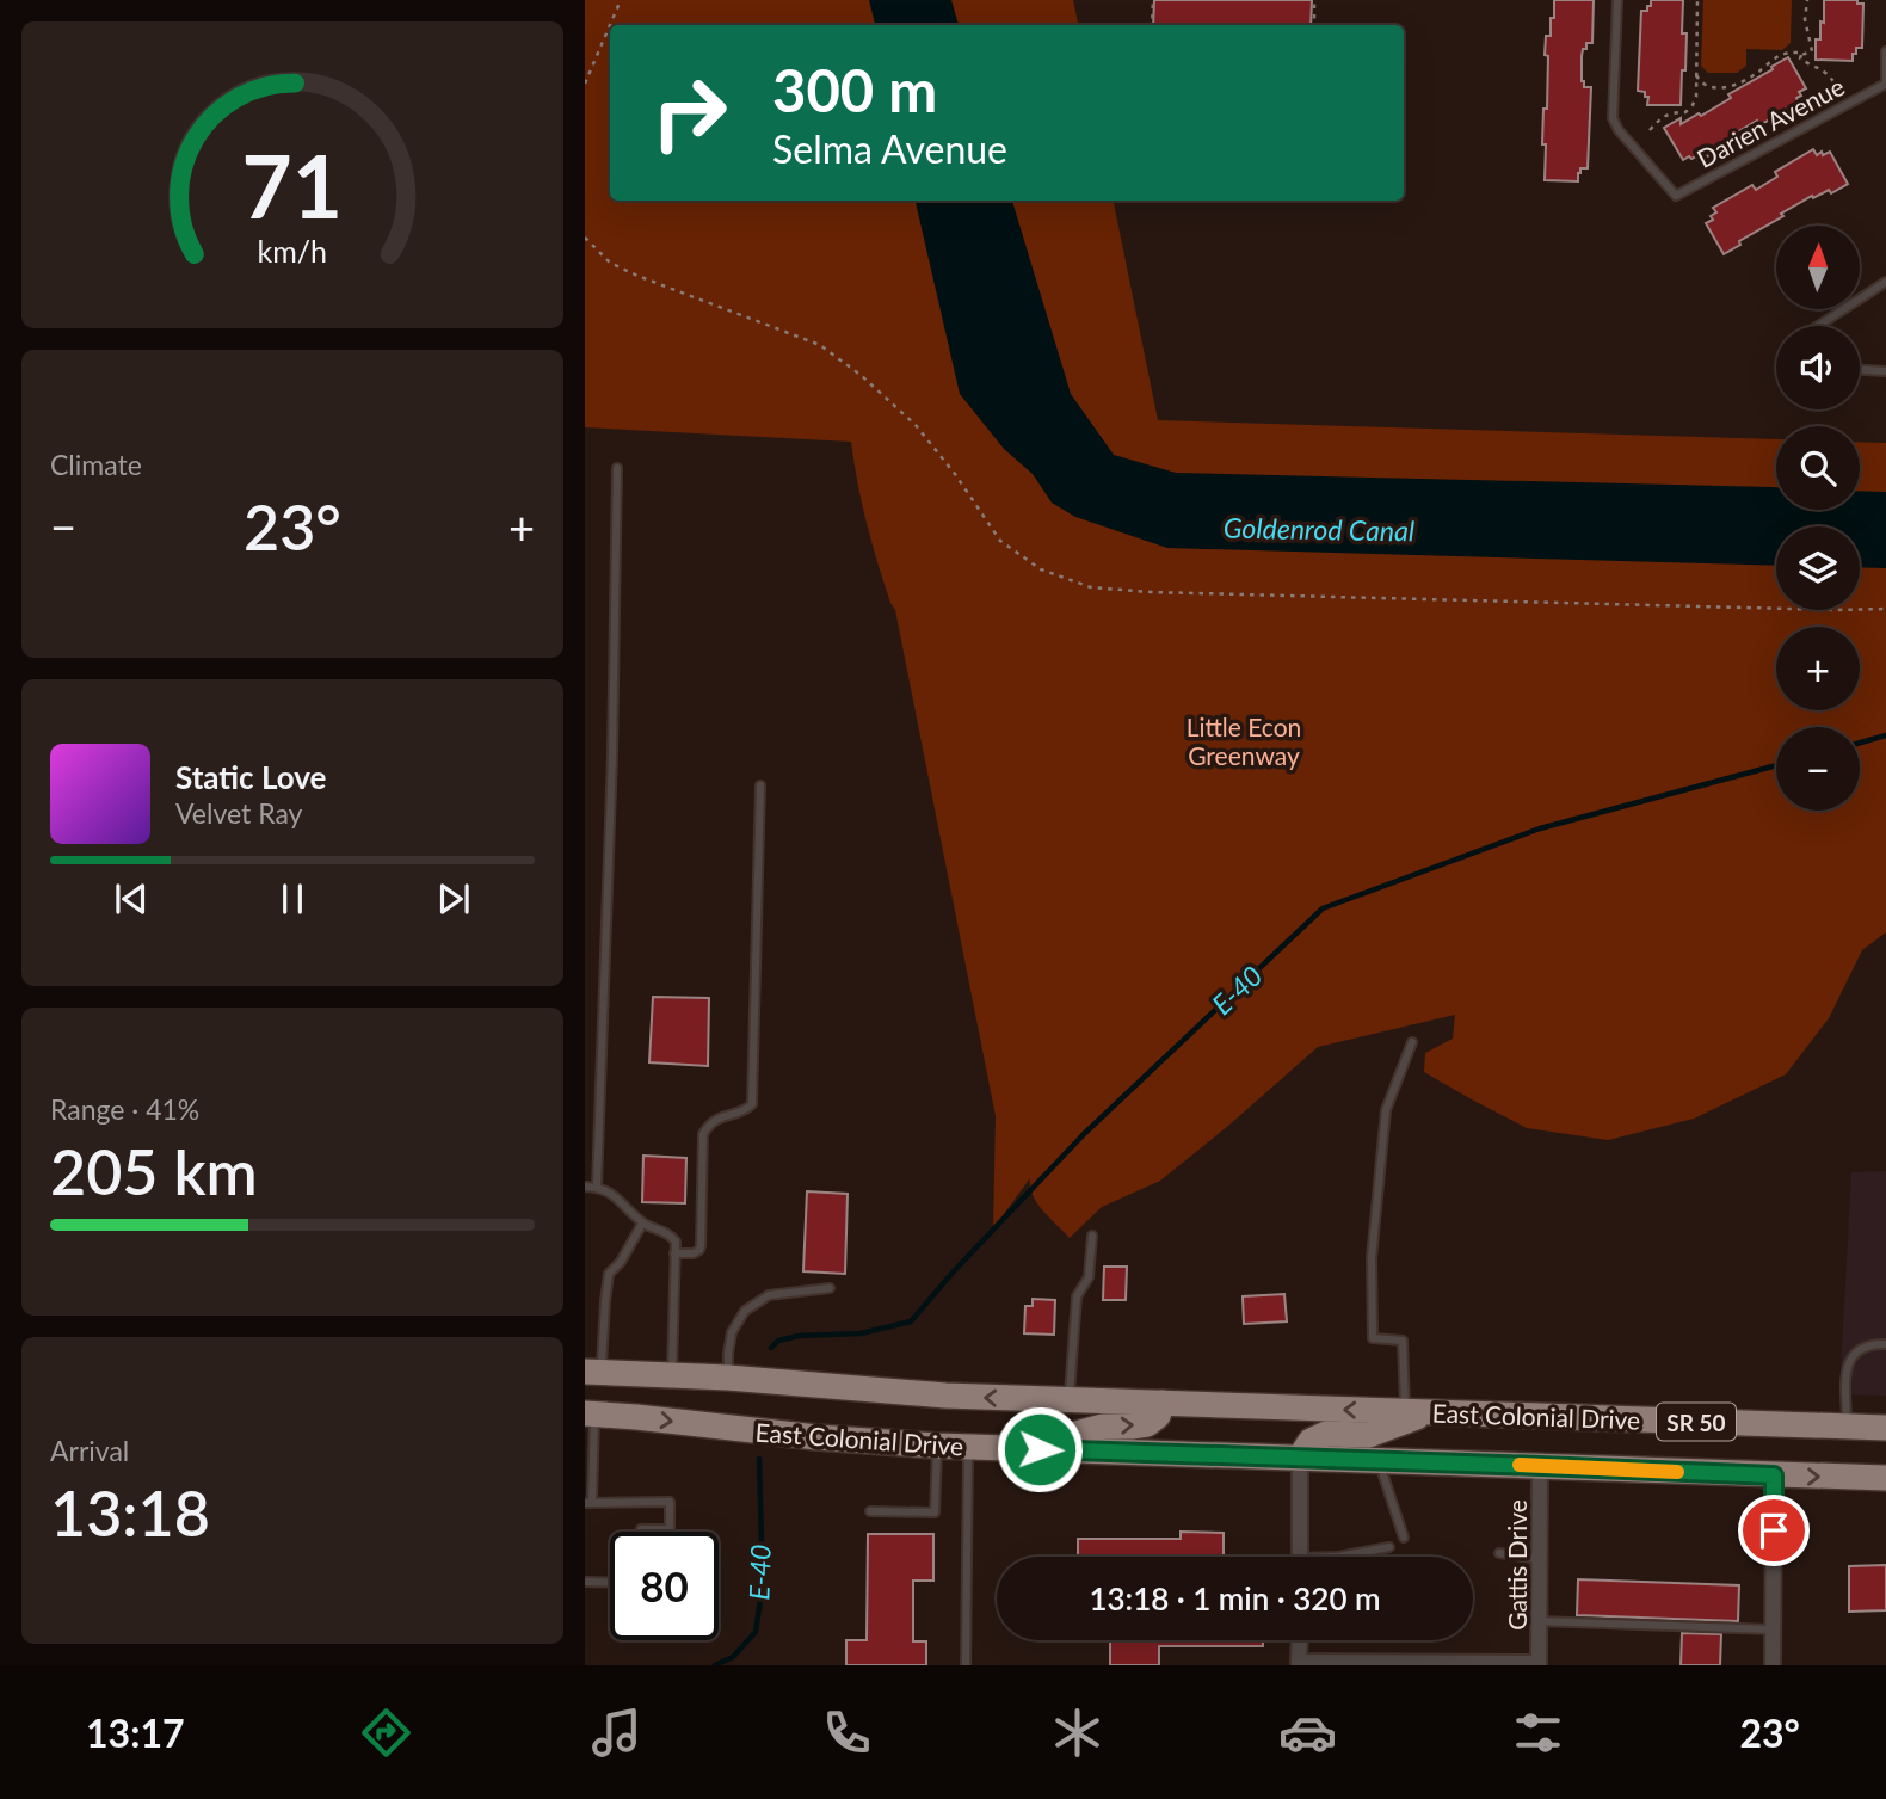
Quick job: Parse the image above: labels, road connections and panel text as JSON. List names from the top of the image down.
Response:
{
  "streets": {
    "highway": ["East Colonial Drive", "SR 50"],
    "street": ["Gattis Drive"],
    "lane": ["Darien Avenue"]
  },
  "crossings": [
    ["East Colonial Drive", "Gattis Drive"]
  ],
  "water": ["Goldenrod Canal", "E-40"],
  "parks": ["Little Econ Greenway"],
  "north": "top",
  "page": {
    "turn": ["300 m", "Selma Avenue"],
    "map_buttons": ["+", "−"],
    "tile": [
      "Climate",
      ["Range · 41%", "205 km"],
      ["Arrival", "13:18"]
    ],
    "heat": ["−", "23°", "+"],
    "song": ["Static Love", "Velvet Ray"],
    "limit": "80",
    "trip": "13:18 · 1 min · 320 m",
    "tabs": ["13:17", "23°"],
    "gauge": ["71", "km/h"]
  }
}
